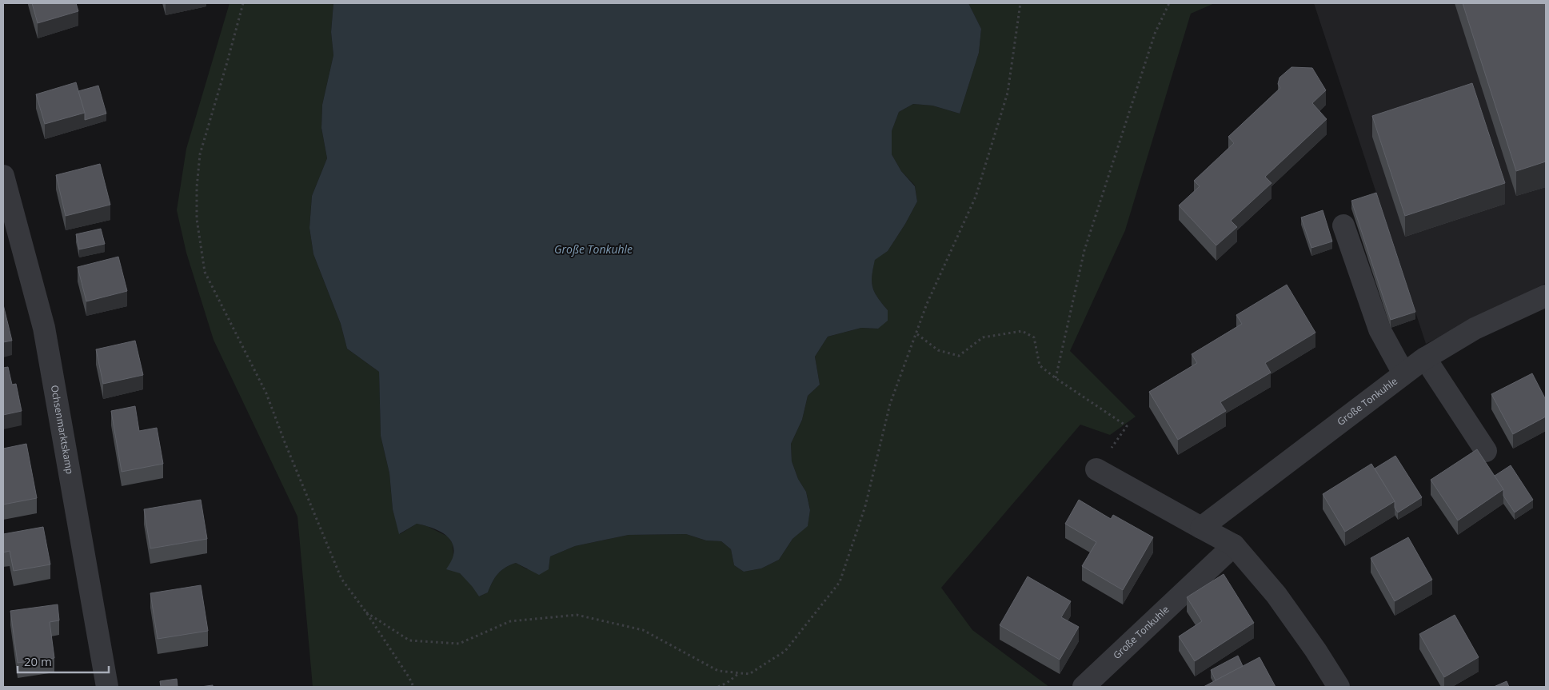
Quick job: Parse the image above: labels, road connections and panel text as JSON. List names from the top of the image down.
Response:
{
  "streets": {
    "street": ["Große Tonkuhle", "Ochsenmarktskamp"]
  },
  "water": ["Große Tonkuhle"],
  "scale_bar": "20 m"
}
